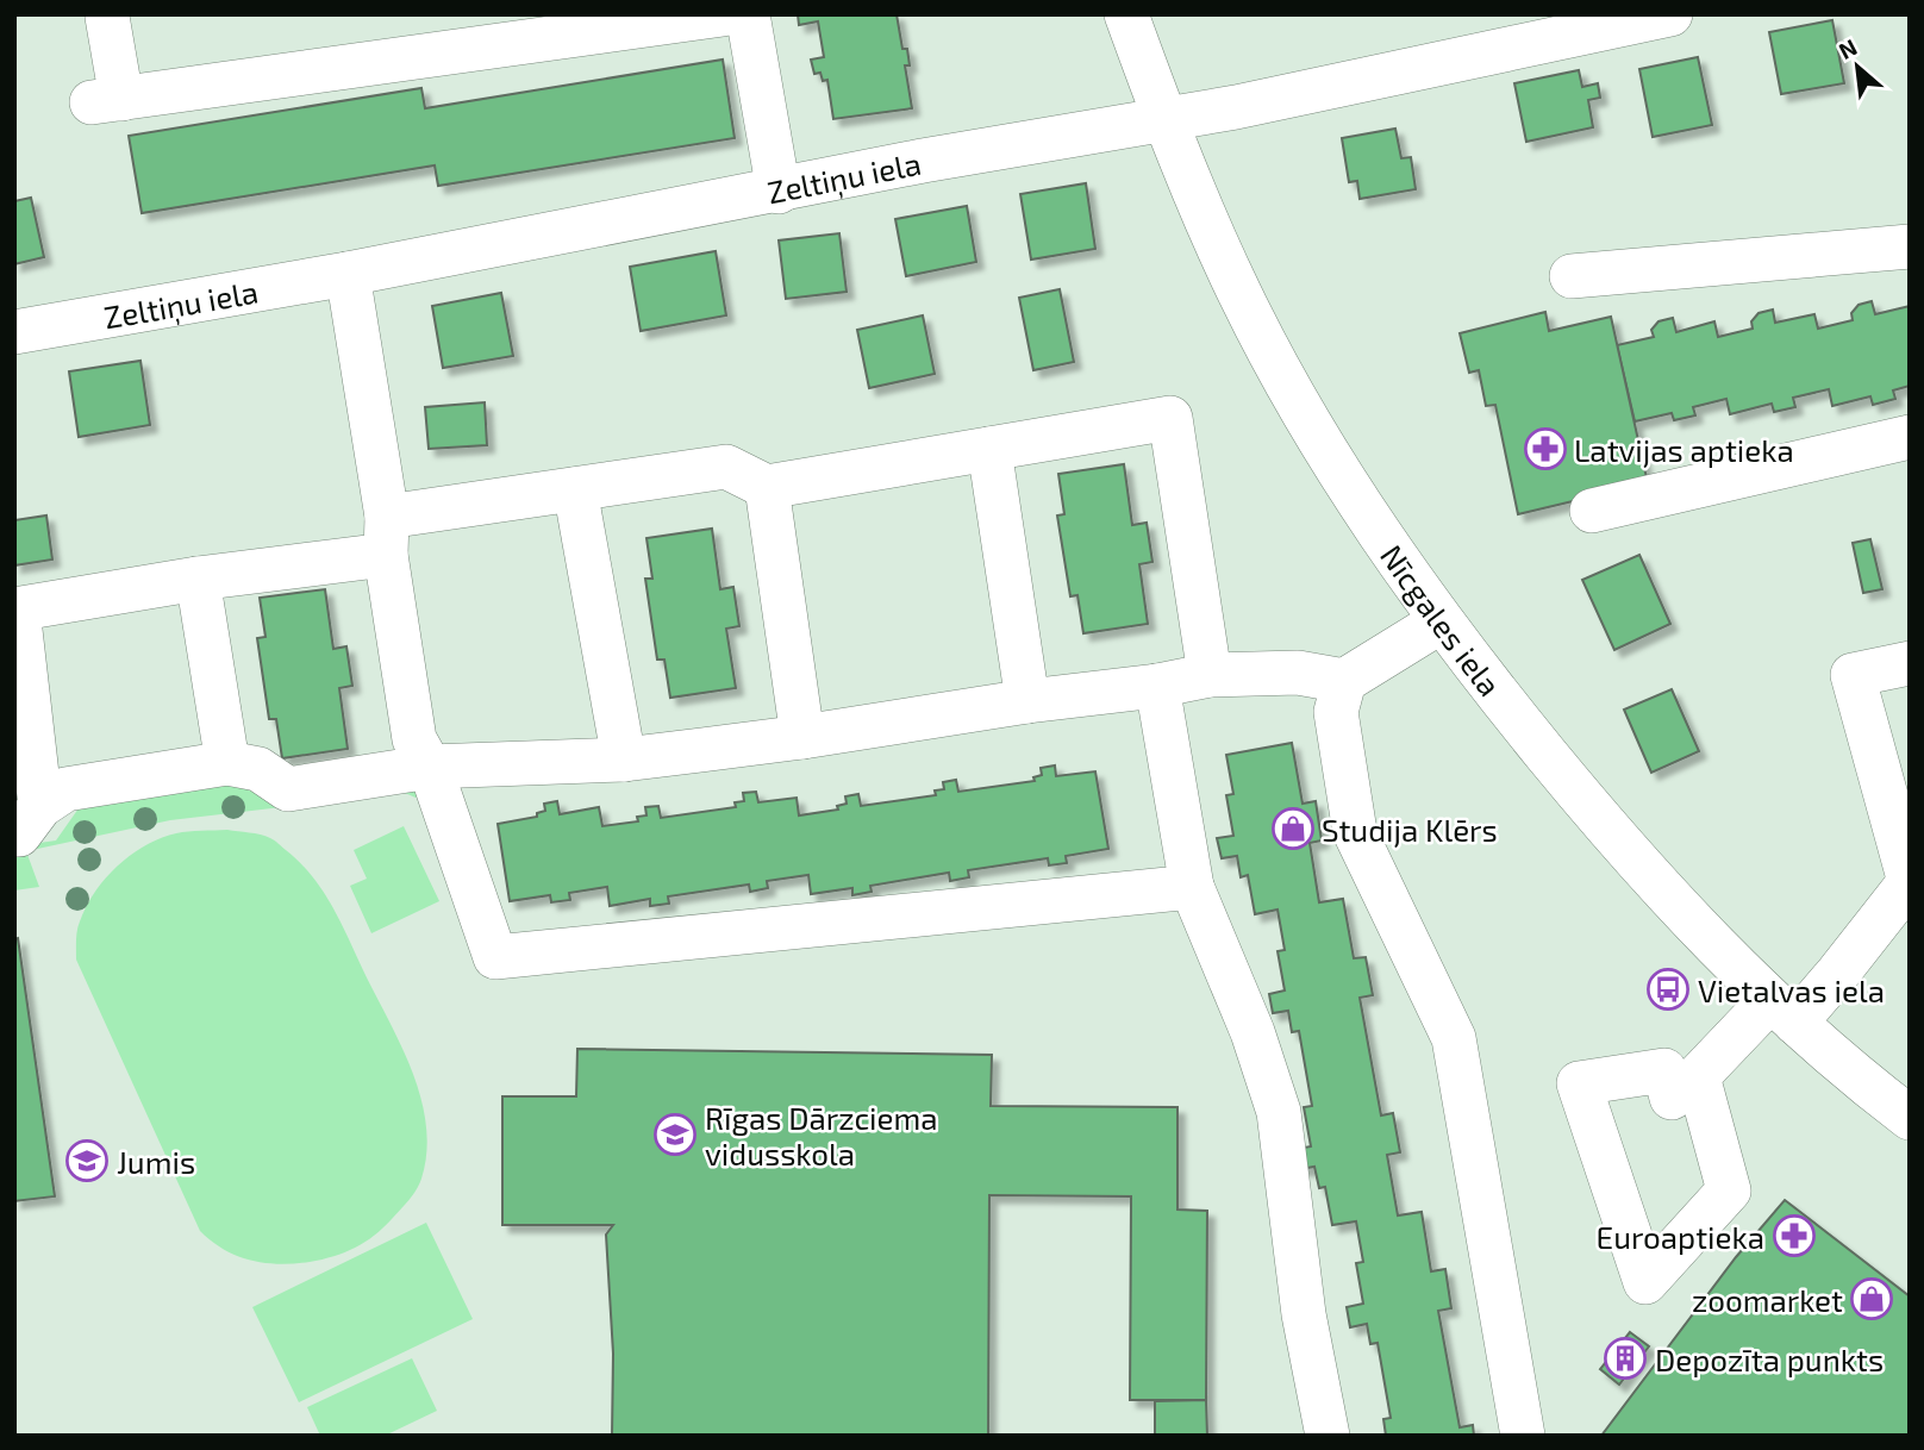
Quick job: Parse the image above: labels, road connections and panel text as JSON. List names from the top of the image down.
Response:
{
  "streets": {
    "street": ["Zeltiņu iela", "Nīcgales iela"]
  },
  "crossings": [
    ["Zeltiņu iela", "Nīcgales iela"]
  ],
  "places": {
    "pharmacy": ["Latvijas aptieka", "Euroaptieka"],
    "shop": ["Studija Klērs", "zoomarket"],
    "bus stop": ["Vietalvas iela"],
    "school or university": ["Rīgas Dārzciema vidusskola", "Jumis"],
    "building": ["Depozīta punkts"]
  },
  "north": "top left"
}
